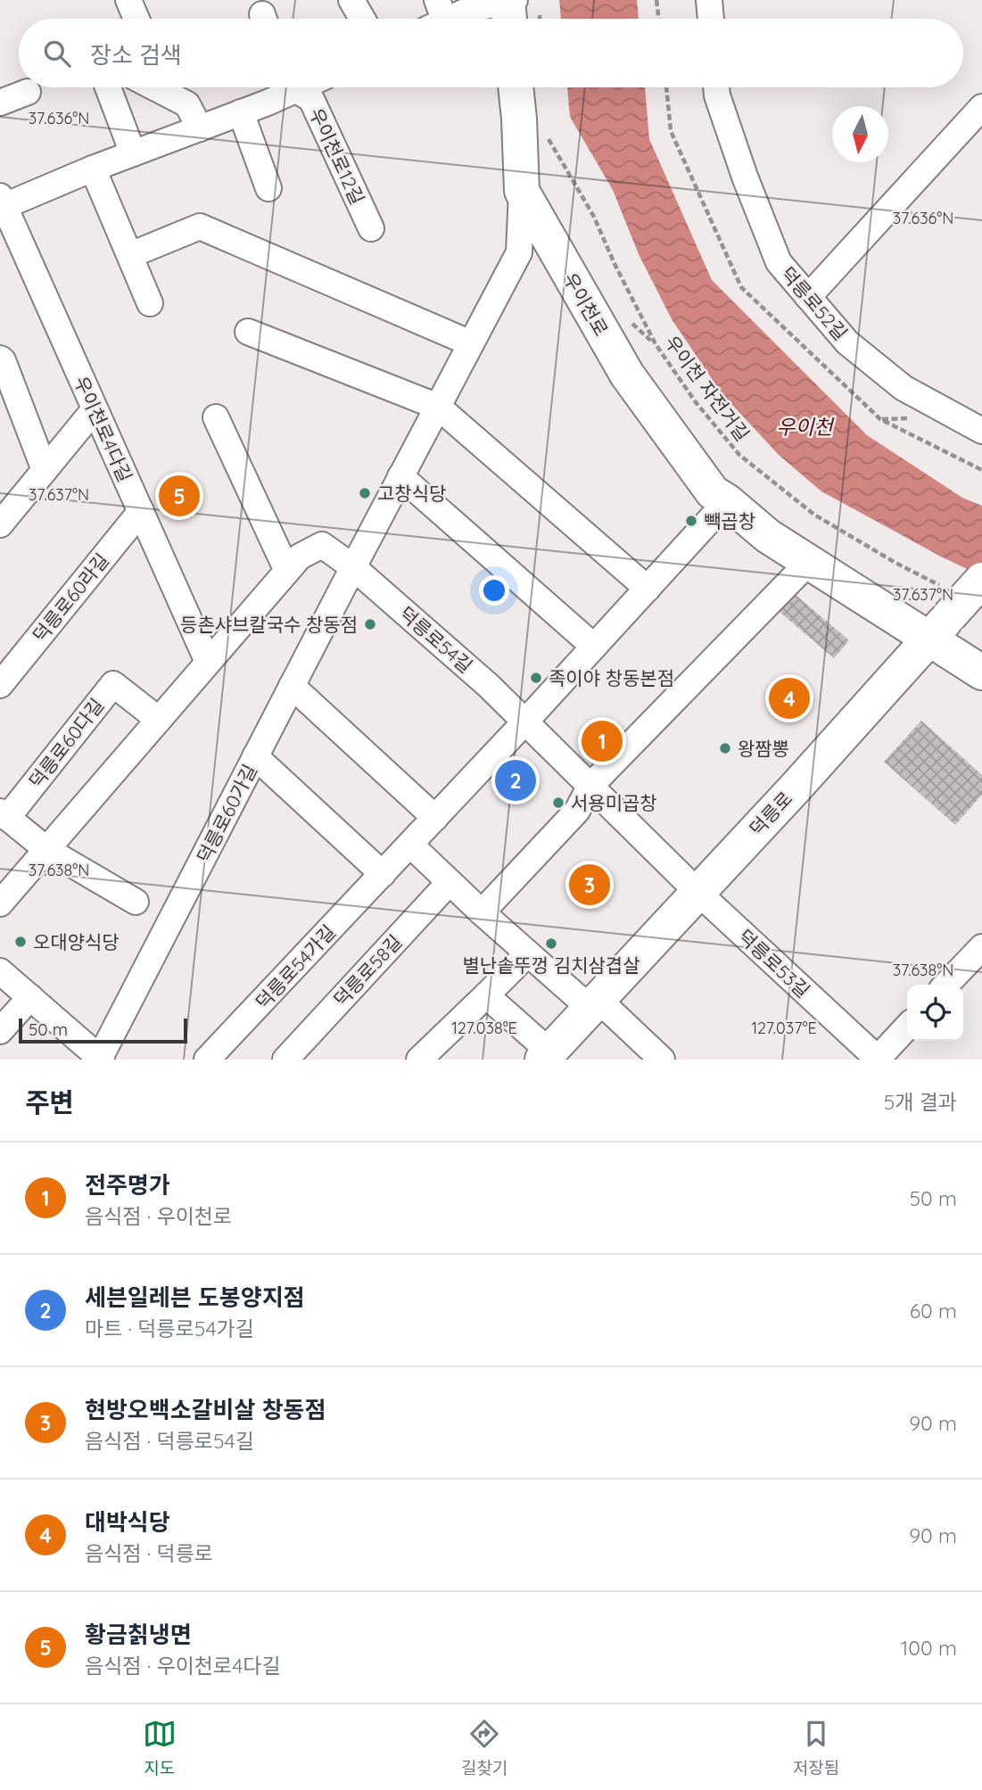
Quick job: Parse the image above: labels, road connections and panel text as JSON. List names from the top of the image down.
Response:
{
  "streets": {
    "street": [
      "우이천로12길",
      "덕릉로52길",
      "우이천로",
      "우이천로4다길",
      "덕릉로60라길",
      "덕릉로54길",
      "덕릉로60다길",
      "덕릉로60가길",
      "덕릉로",
      "덕릉로53길",
      "덕릉로54가길",
      "덕릉로58길"
    ],
    "path": ["우이천 자전거길"]
  },
  "crossings": [
    ["우이천로12길", "우이천로4다길"],
    ["우이천로", "우이천 자전거길"],
    ["우이천로", "덕릉로"],
    ["우이천 자전거길", "덕릉로"],
    ["우이천로4다길", "덕릉로60라길"],
    ["덕릉로54길", "덕릉로60가길"],
    ["덕릉로54길", "덕릉로"],
    ["덕릉로54길", "덕릉로53길"],
    ["덕릉로54길", "덕릉로54가길"],
    ["덕릉로", "덕릉로53길"]
  ],
  "water": ["우이천"],
  "places": [
    "고창식당",
    "빽곱창",
    "등촌샤브칼국수 창동점",
    "족이야 창동본점",
    "왕짬뽕",
    "서용미곱창",
    "오대양식당",
    "별난솥뚜껑 김치삼겹살"
  ],
  "scale_bar": "50 m",
  "north": "bottom",
  "page": {
    "search": "장소 검색",
    "pins": [
      "5",
      "4",
      "1",
      "2",
      "3"
    ],
    "scale": "50 m",
    "heading": ["주변", "5개 결과"],
    "list": [
      {
        "mark": "1",
        "name": "전주명가",
        "note": "음식점 · 우이천로",
        "value": "50 m"
      },
      {
        "mark": "2",
        "name": "세븐일레븐 도봉양지점",
        "note": "마트 · 덕릉로54가길",
        "value": "60 m"
      },
      {
        "mark": "3",
        "name": "현방오백소갈비살 창동점",
        "note": "음식점 · 덕릉로54길",
        "value": "90 m"
      },
      {
        "mark": "4",
        "name": "대박식당",
        "note": "음식점 · 덕릉로",
        "value": "90 m"
      },
      {
        "mark": "5",
        "name": "황금칡냉면",
        "note": "음식점 · 우이천로4다길",
        "value": "100 m"
      }
    ],
    "nav": ["지도", "길찾기", "저장됨"]
  },
  "coordinates": [
    "37.636°N",
    "37.637°N",
    "37.638°N",
    "127.038°E",
    "127.037°E"
  ]
}
